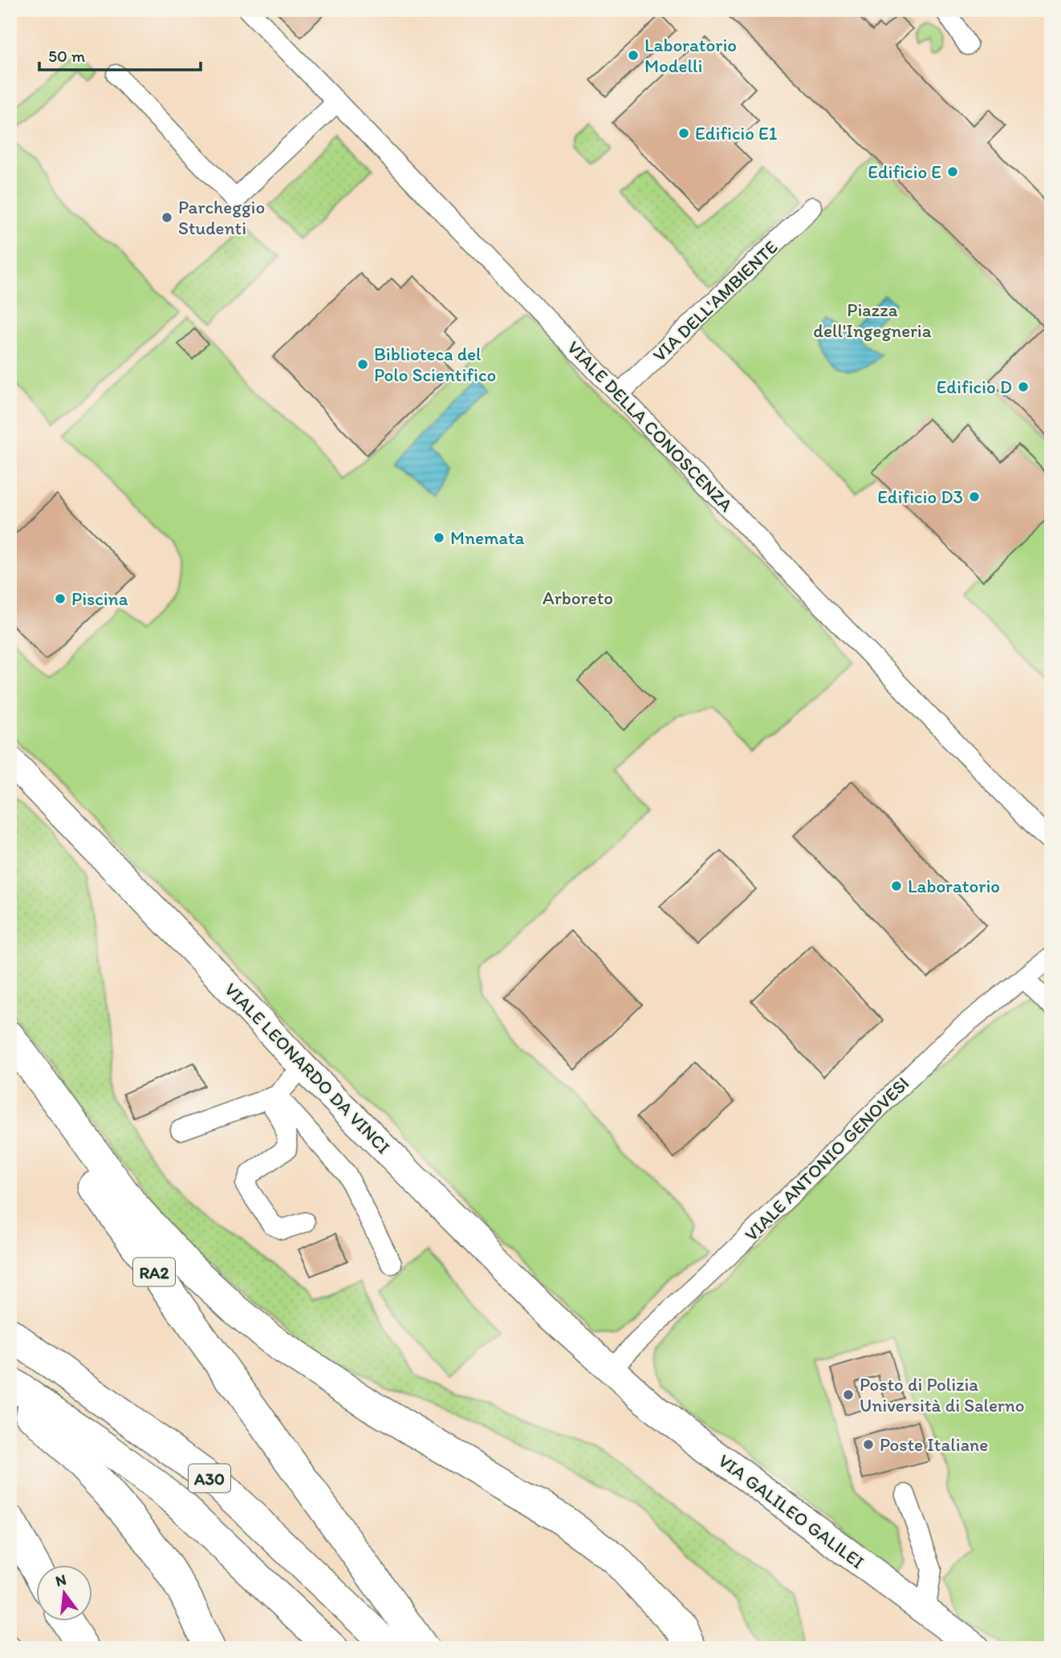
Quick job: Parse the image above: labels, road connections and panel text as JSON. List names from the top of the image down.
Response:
{
  "streets": {
    "highway": ["RA2", "A30"],
    "street": [
      "VIA DELL'AMBIENTE",
      "VIALE DELLA CONOSCENZA",
      "VIALE LEONARDO DA VINCI",
      "VIALE ANTONIO GENOVESI",
      "VIA GALILEO GALILEI"
    ]
  },
  "crossings": [
    ["VIA DELL'AMBIENTE", "VIALE DELLA CONOSCENZA"],
    ["VIALE LEONARDO DA VINCI", "VIALE ANTONIO GENOVESI"],
    ["VIALE LEONARDO DA VINCI", "VIA GALILEO GALILEI"],
    ["VIALE ANTONIO GENOVESI", "VIA GALILEO GALILEI"]
  ],
  "parks": ["Piazza dell'Ingegneria", "Arboreto"],
  "places": [
    "Laboratorio Modelli",
    "Edificio E1",
    "Edificio E",
    "Parcheggio Studenti",
    "Biblioteca del Polo Scientifico",
    "Edificio D",
    "Edificio D3",
    "Mnemata",
    "Piscina",
    "Laboratorio",
    "Posto di Polizia Università di Salerno",
    "Poste Italiane"
  ],
  "scale_bar": "50 m",
  "north": "top"
}
